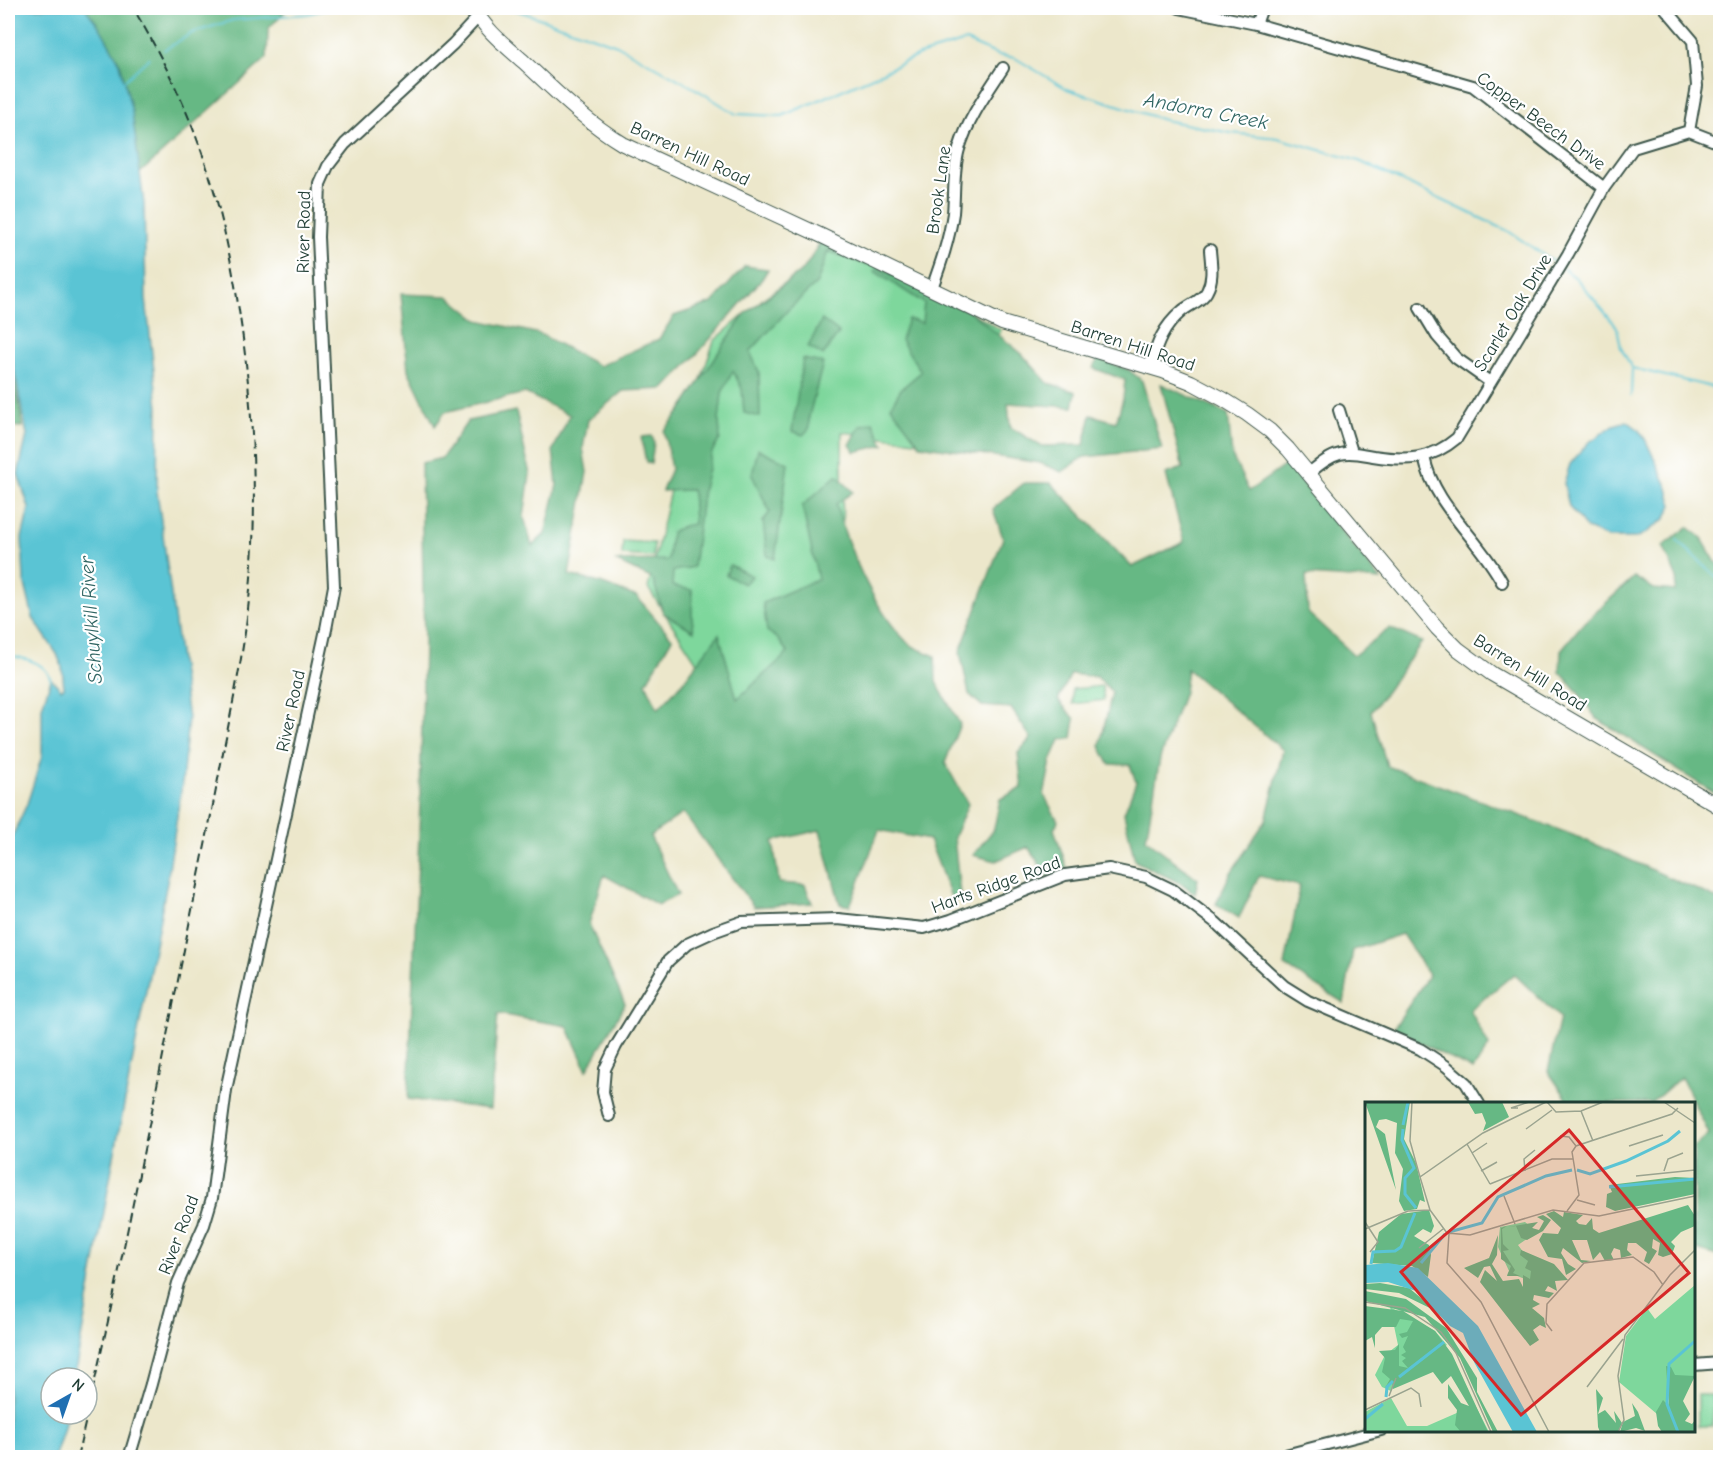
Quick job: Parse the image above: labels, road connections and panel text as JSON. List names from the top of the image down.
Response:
{
  "streets": {
    "street": [
      "Copper Beech Drive",
      "Barren Hill Road",
      "Brook Lane",
      "River Road",
      "Scarlet Oak Drive",
      "Harts Ridge Road"
    ]
  },
  "crossings": [
    ["Copper Beech Drive", "Scarlet Oak Drive"],
    ["Barren Hill Road", "Brook Lane"],
    ["Barren Hill Road", "River Road"],
    ["Barren Hill Road", "Scarlet Oak Drive"]
  ],
  "water": ["Andorra Creek", "Schuylkill River"],
  "north": "top right"
}
